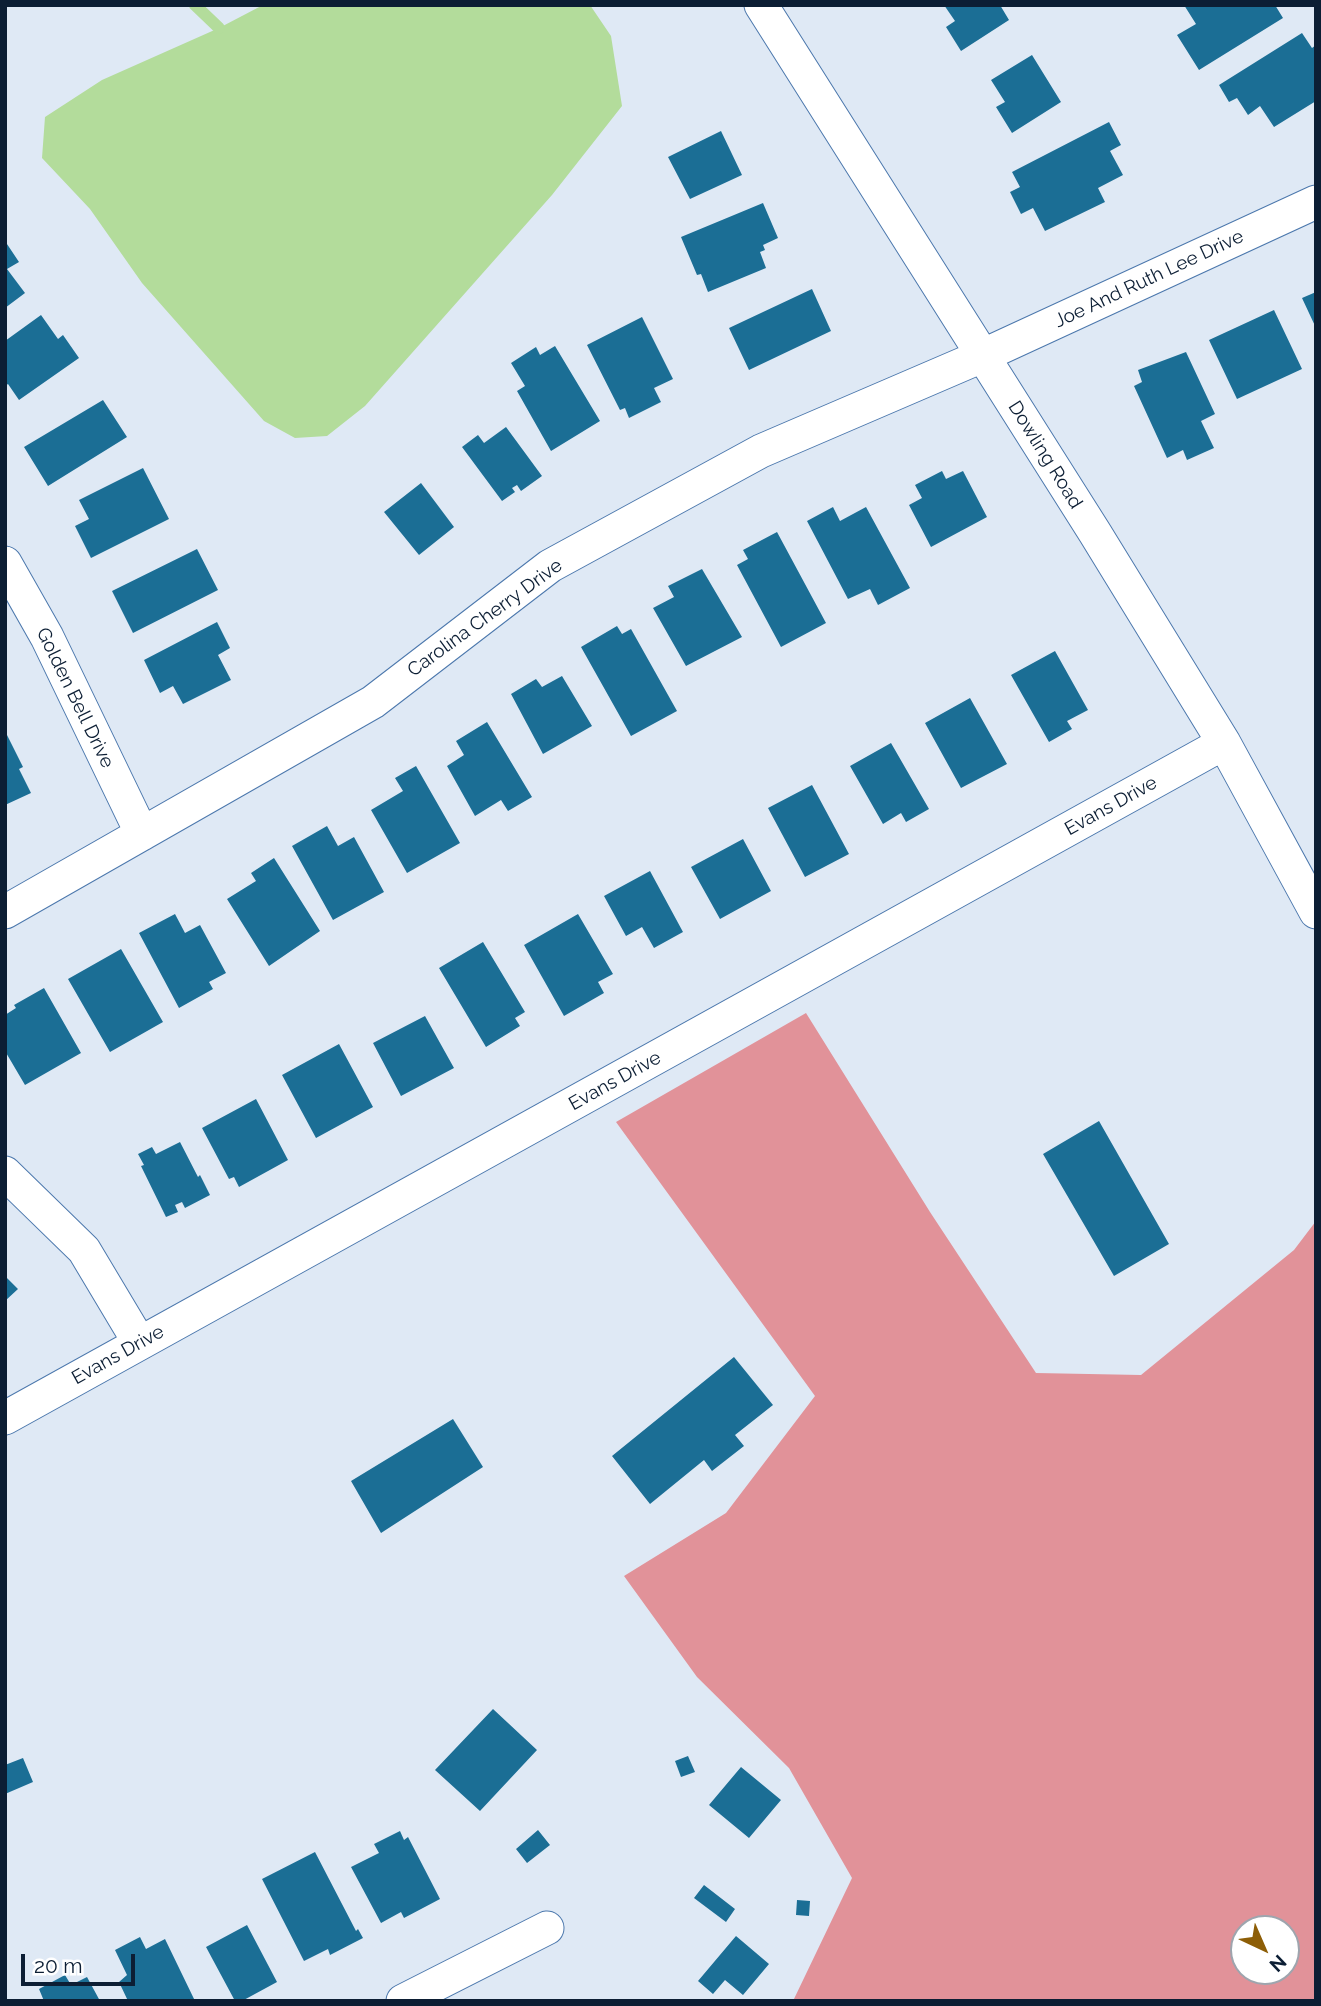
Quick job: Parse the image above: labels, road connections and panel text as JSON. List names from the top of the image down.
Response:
{
  "streets": {
    "street": [
      "Joe And Ruth Lee Drive",
      "Dowling Road",
      "Carolina Cherry Drive",
      "Golden Bell Drive",
      "Evans Drive"
    ]
  },
  "crossings": [
    ["Joe And Ruth Lee Drive", "Dowling Road"],
    ["Joe And Ruth Lee Drive", "Carolina Cherry Drive"],
    ["Dowling Road", "Carolina Cherry Drive"],
    ["Dowling Road", "Evans Drive"],
    ["Carolina Cherry Drive", "Golden Bell Drive"]
  ],
  "scale_bar": "20 m",
  "north": "bottom right"
}
